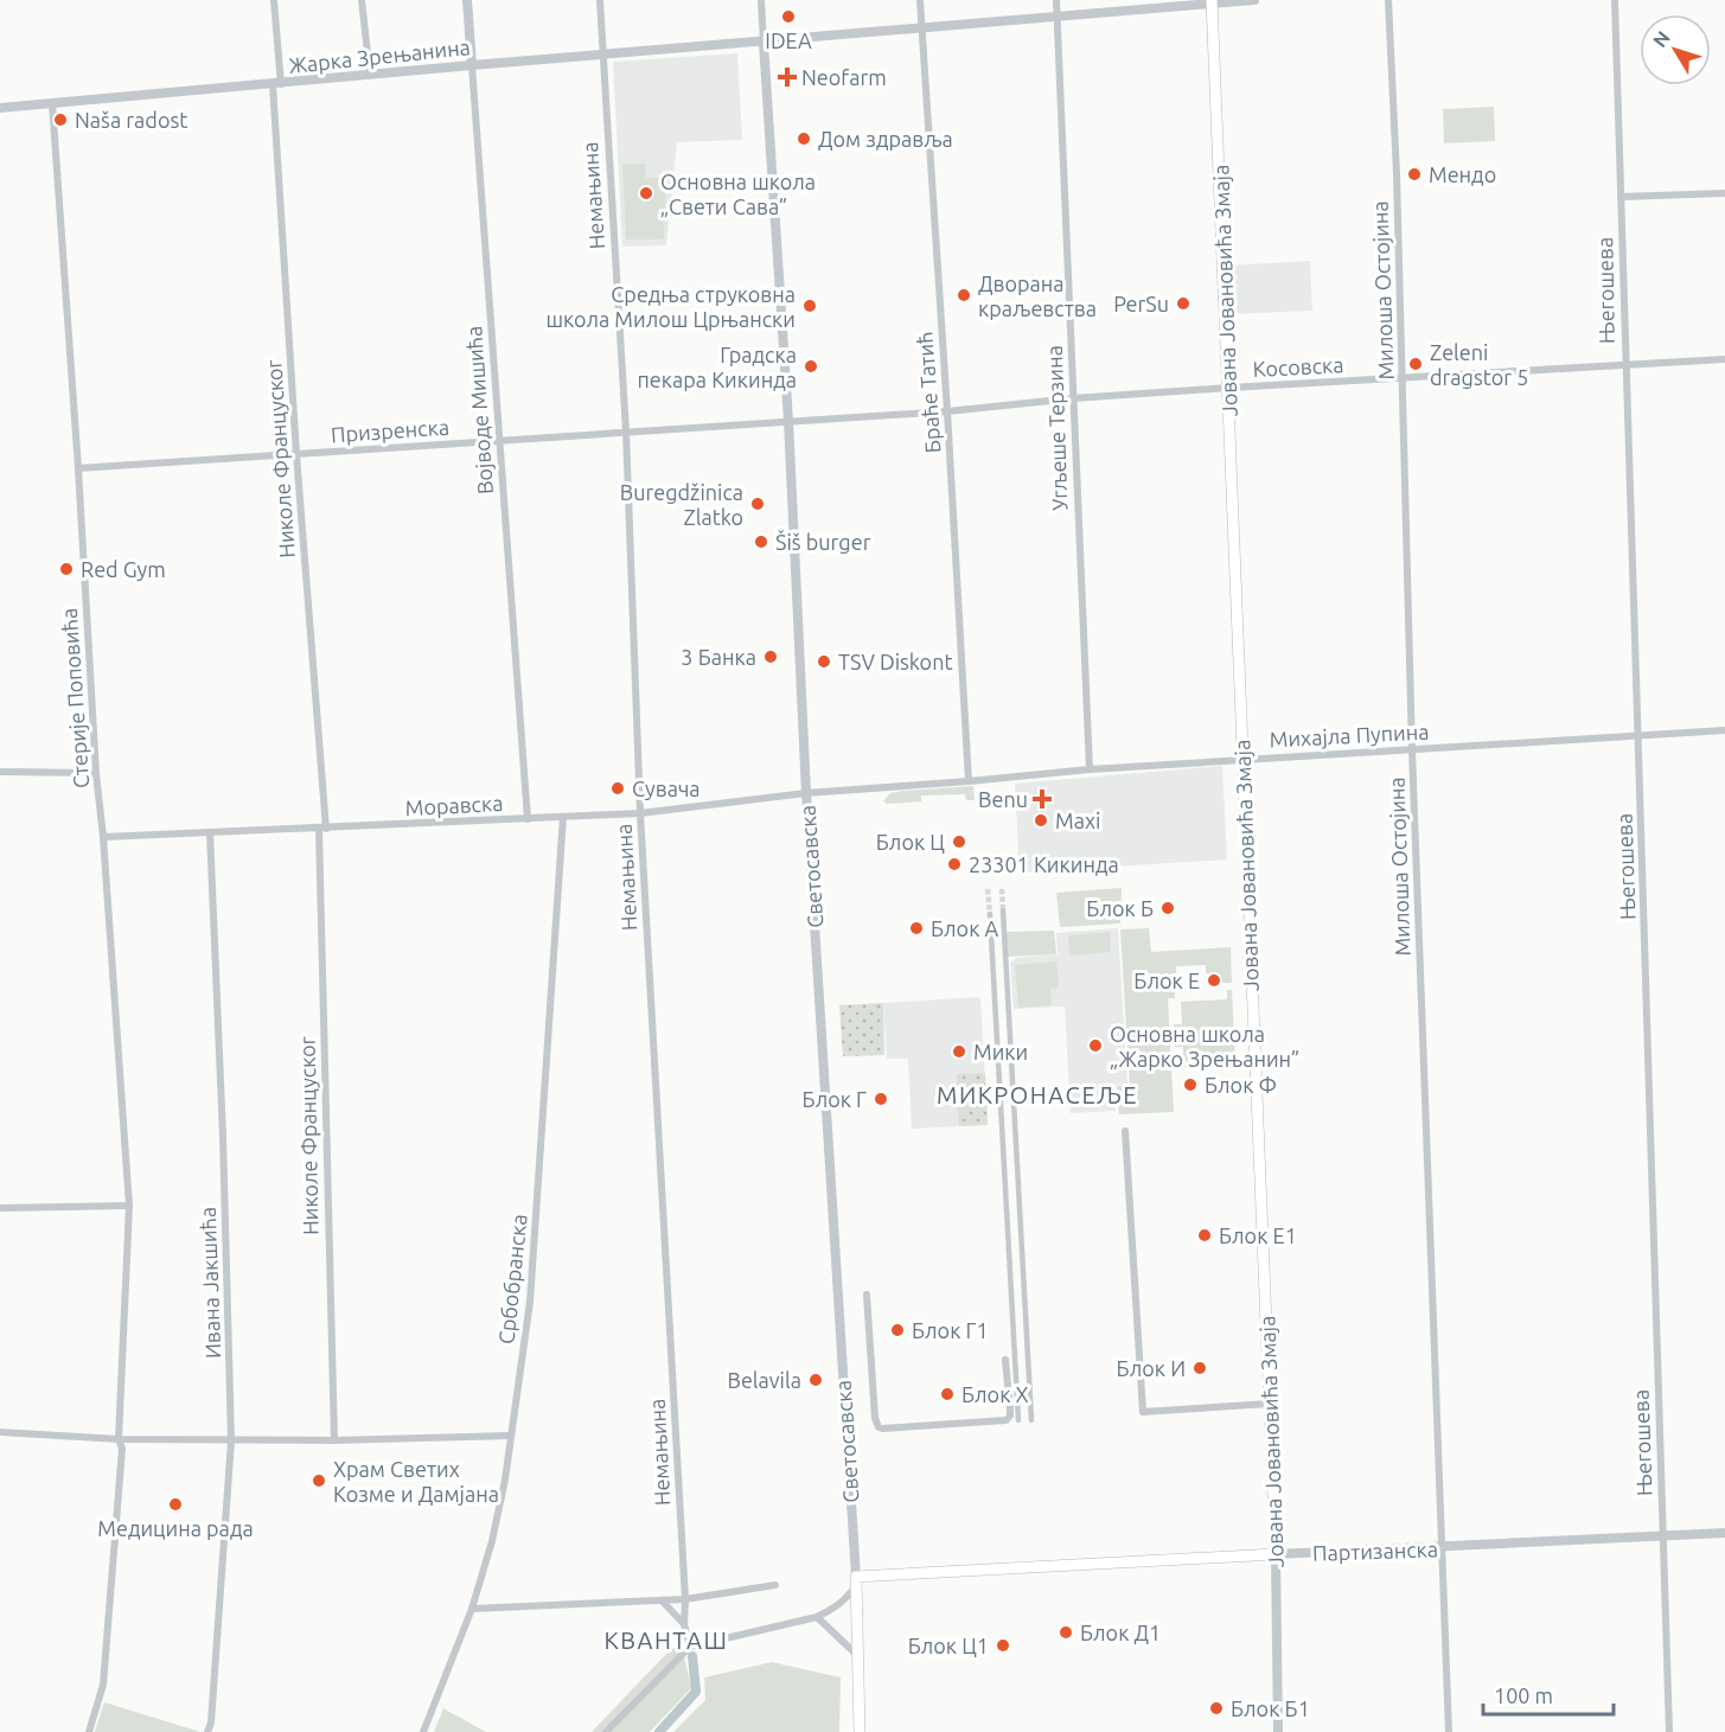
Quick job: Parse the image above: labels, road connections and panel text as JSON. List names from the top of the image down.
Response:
{
  "streets": {
    "main road": ["Јована Јовановића Змаја", "Светосавска", "Партизанска"],
    "street": [
      "Жарка Зрењанина",
      "Немањина",
      "Милоша Остојина",
      "Његошева",
      "Косовска",
      "Браће Татић",
      "Војводе Мишића",
      "Угљеше Терзина",
      "Призренска",
      "Николе Француског",
      "Стерије Поповића",
      "Михајла Пупина",
      "Моравска",
      "Србобранска",
      "Ивана Јакшића"
    ]
  },
  "crossings": [
    ["Жарка Зрењанина", "Немањина"],
    ["Жарка Зрењанина", "Јована Јовановића Змаја"],
    ["Жарка Зрењанина", "Браће Татић"],
    ["Жарка Зрењанина", "Војводе Мишића"],
    ["Жарка Зрењанина", "Угљеше Терзина"],
    ["Жарка Зрењанина", "Николе Француског"],
    ["Жарка Зрењанина", "Стерије Поповића"],
    ["Жарка Зрењанина", "Светосавска"],
    ["Немањина", "Призренска"],
    ["Немањина", "Моравска"],
    ["Јована Јовановића Змаја", "Косовска"],
    ["Јована Јовановића Змаја", "Михајла Пупина"],
    ["Јована Јовановића Змаја", "Партизанска"],
    ["Милоша Остојина", "Косовска"],
    ["Милоша Остојина", "Михајла Пупина"],
    ["Милоша Остојина", "Партизанска"],
    ["Његошева", "Косовска"],
    ["Његошева", "Михајла Пупина"],
    ["Његошева", "Партизанска"],
    ["Косовска", "Браће Татић"],
    ["Косовска", "Угљеше Терзина"],
    ["Косовска", "Призренска"],
    ["Косовска", "Светосавска"],
    ["Браће Татић", "Михајла Пупина"],
    ["Војводе Мишића", "Призренска"],
    ["Војводе Мишића", "Моравска"],
    ["Угљеше Терзина", "Михајла Пупина"],
    ["Призренска", "Николе Француског"],
    ["Призренска", "Стерије Поповића"],
    ["Призренска", "Светосавска"],
    ["Николе Француског", "Моравска"],
    ["Стерије Поповића", "Моравска"],
    ["Михајла Пупина", "Моравска"],
    ["Михајла Пупина", "Светосавска"],
    ["Моравска", "Светосавска"],
    ["Моравска", "Србобранска"],
    ["Моравска", "Ивана Јакшића"],
    ["Светосавска", "Партизанска"]
  ],
  "districts": ["МИКРОНАСЕЉЕ", "КВАНТАШ"],
  "places": {
    "other": [
      "IDEA",
      "Naša radost",
      "Дом здравља",
      "Мендо",
      "Основна школа „Свети Сава”",
      "Дворана краљевства",
      "PerSu",
      "Средња струковна школа Милош Црњански",
      "Zeleni dragstor 5",
      "Градска пекара Кикинда",
      "Buregdžinica Zlatko",
      "Šiš burger",
      "Red Gym",
      "3 Банка",
      "TSV Diskont",
      "Сувача",
      "Maxi",
      "Блок Ц",
      "23301 Кикинда",
      "Блок Б",
      "Блок А",
      "Блок Е",
      "Основна школа „Жарко Зрењанин”",
      "Мики",
      "Блок Ф",
      "Блок Г",
      "Блок Е1",
      "Блок Г1",
      "Блок И",
      "Belavila",
      "Блок Х",
      "Храм Светих Козме и Дамјана",
      "Медицина рада",
      "Блок Д1",
      "Блок Ц1",
      "Блок Б1"
    ],
    "health": ["Neofarm", "Benu"]
  },
  "scale_bar": "100 m",
  "north": "top left"
}
